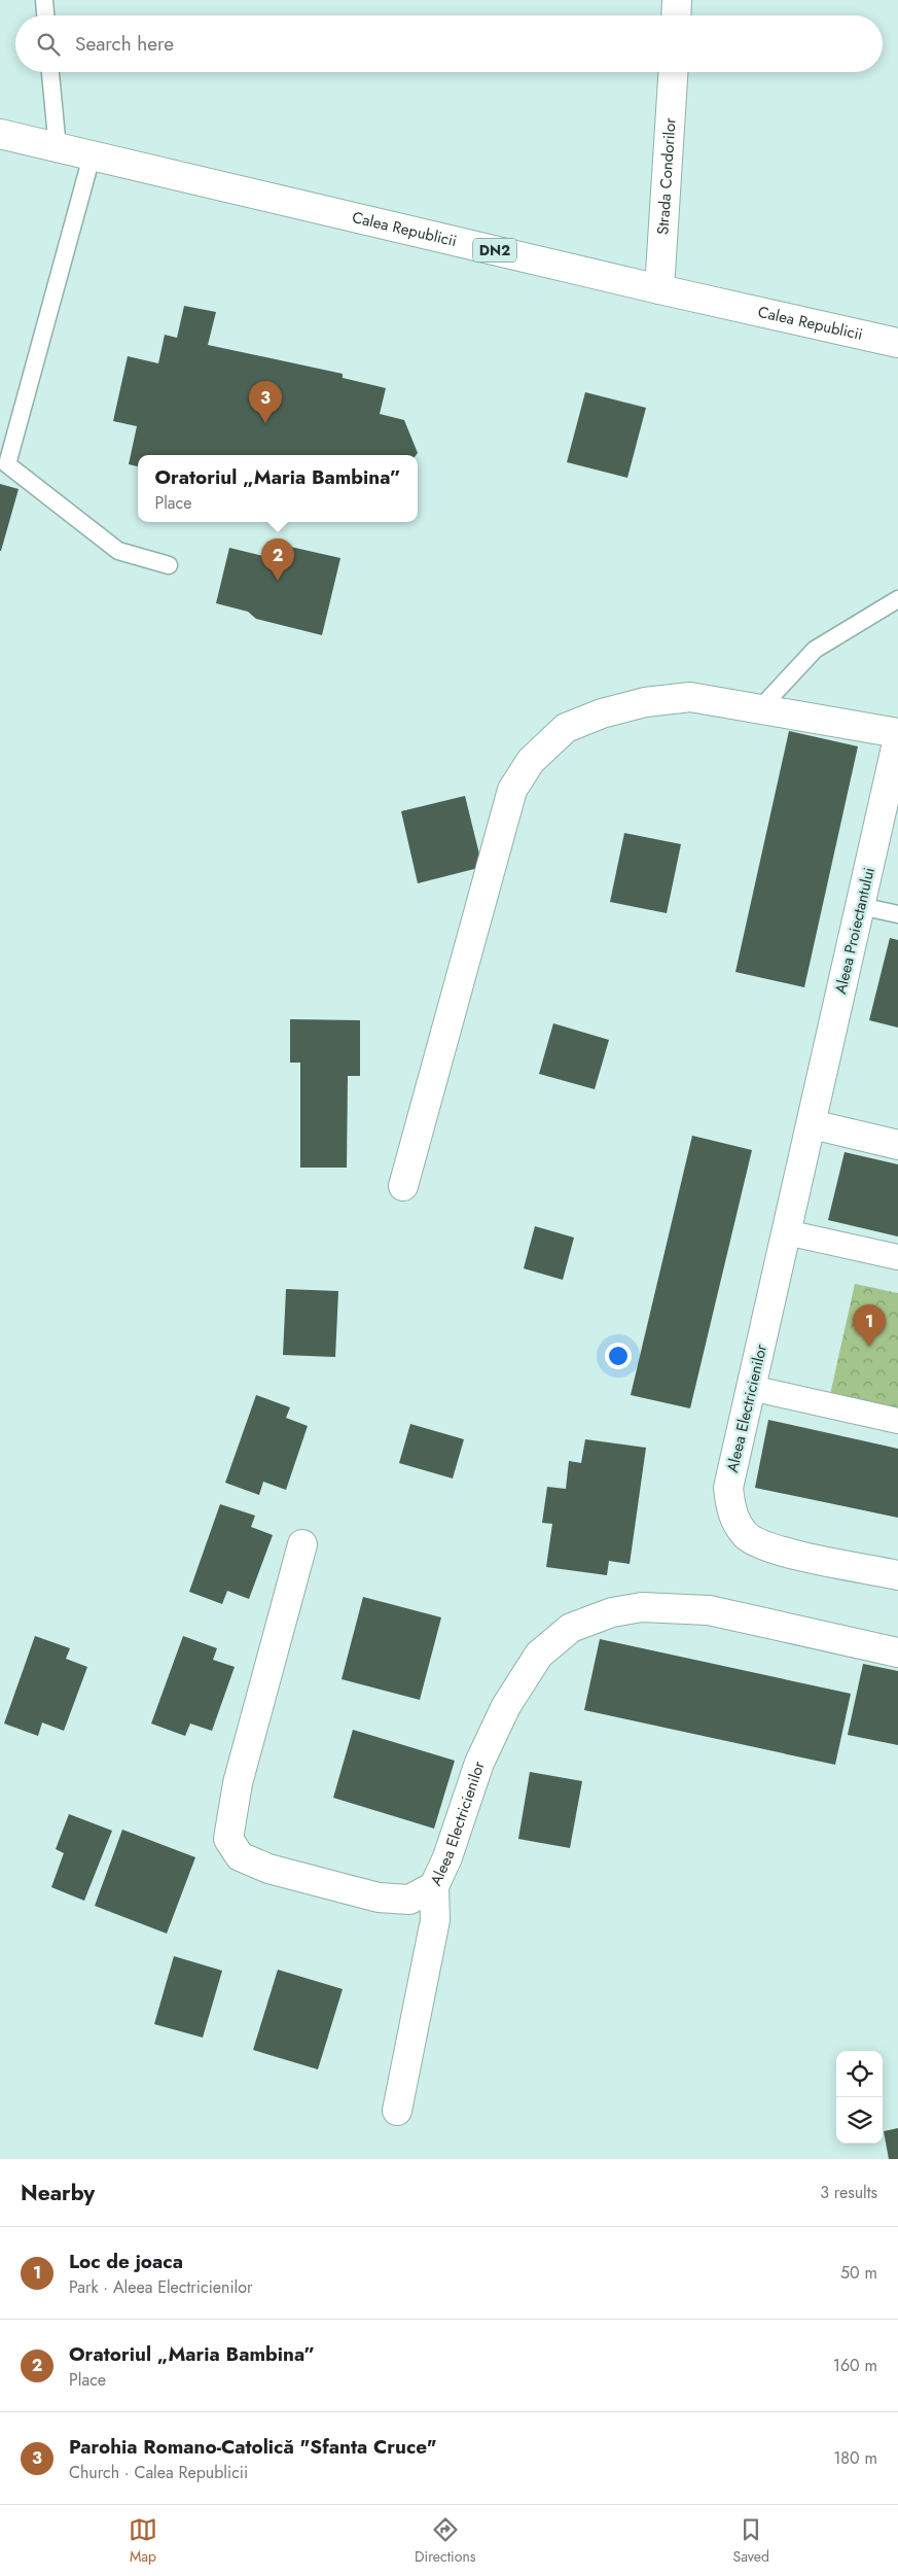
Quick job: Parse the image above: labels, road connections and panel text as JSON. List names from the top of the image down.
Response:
{
  "streets": {
    "street": [
      "Strada Condorilor",
      "Calea Republicii",
      "DN2",
      "Aleea Proiectantului",
      "Aleea Electricienilor"
    ]
  },
  "crossings": [
    ["Strada Condorilor", "Calea Republicii"],
    ["Aleea Proiectantului", "Aleea Electricienilor"]
  ],
  "page": {
    "search": "Search here",
    "pins": ["3", "2", "1"],
    "popup": ["Oratoriul „Maria Bambina”", "Place"],
    "heading": ["Nearby", "3 results"],
    "list": [
      {
        "mark": "1",
        "name": "Loc de joaca",
        "note": "Park · Aleea Electricienilor",
        "value": "50 m"
      },
      {
        "mark": "2",
        "name": "Oratoriul „Maria Bambina”",
        "note": "Place",
        "value": "160 m"
      },
      {
        "mark": "3",
        "name": "Parohia Romano-Catolică \"Sfanta Cruce\"",
        "note": "Church · Calea Republicii",
        "value": "180 m"
      }
    ],
    "nav": ["Map", "Directions", "Saved"]
  }
}
